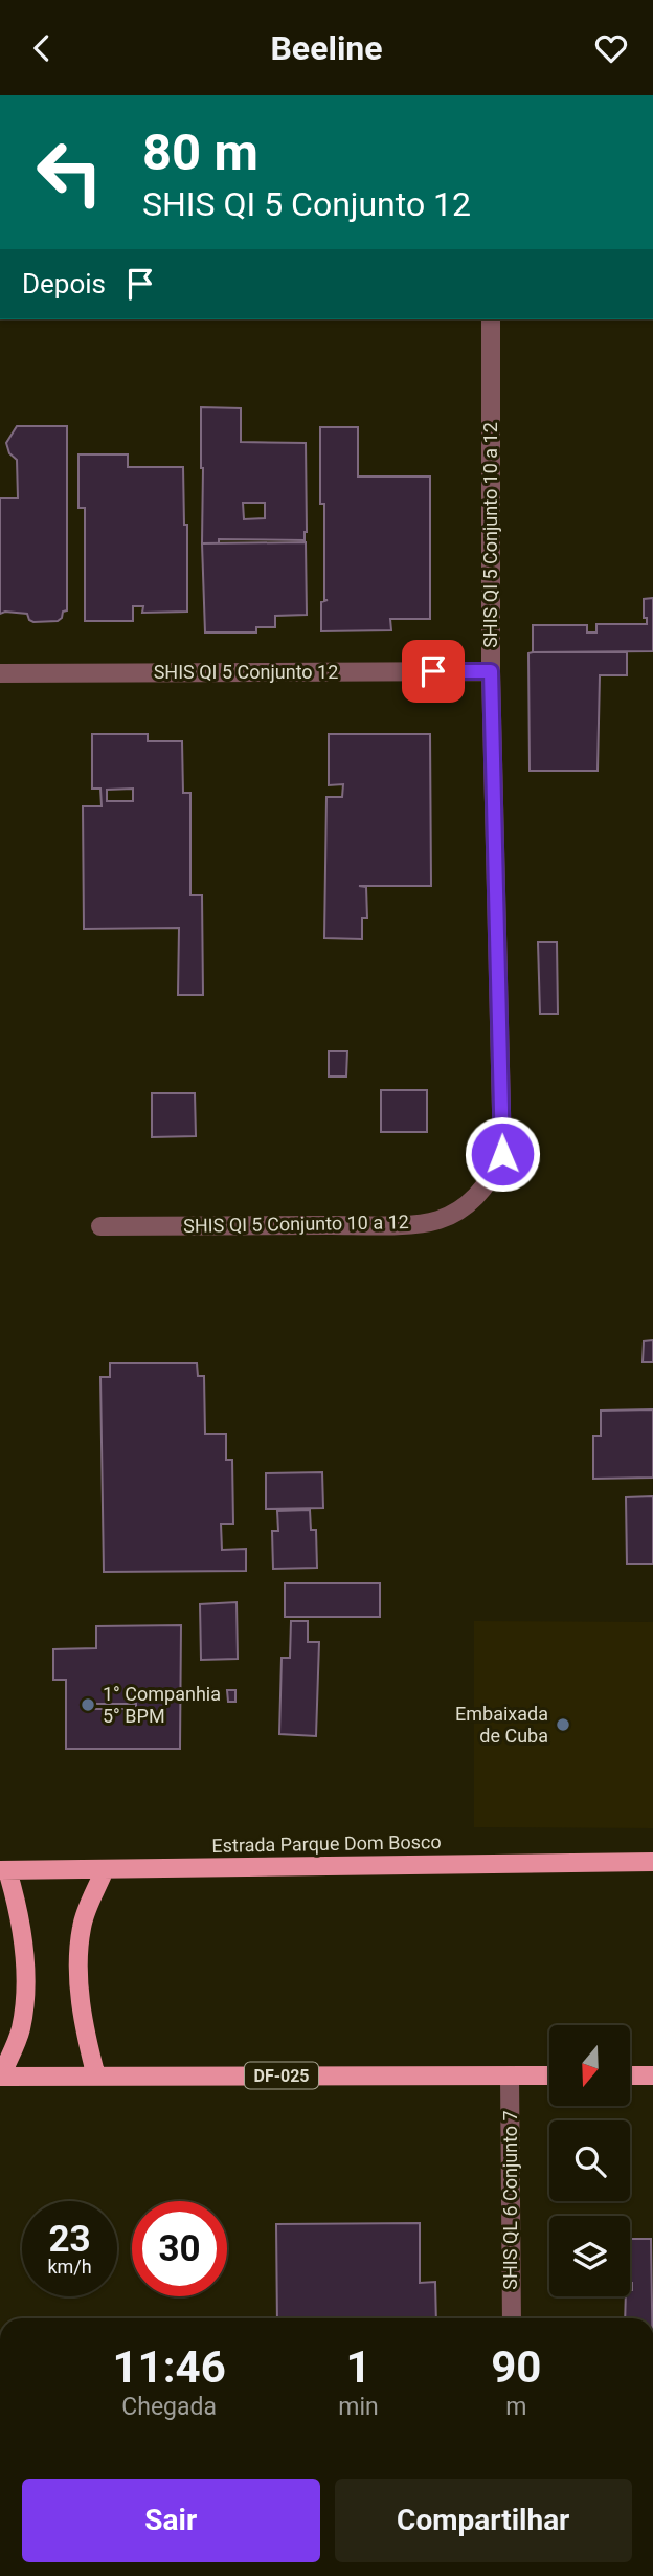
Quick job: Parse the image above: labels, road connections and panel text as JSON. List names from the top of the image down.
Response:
{
  "streets": {
    "main road": ["Estrada Parque Dom Bosco", "DF-025"],
    "street": ["SHIS QI 5 Conjunto 10 a 12", "SHIS QI 5 Conjunto 12", "SHIS QL 6 Conjunto 7"]
  },
  "crossings": [
    ["SHIS QI 5 Conjunto 10 a 12", "SHIS QI 5 Conjunto 12"],
    ["DF-025", "SHIS QL 6 Conjunto 7"]
  ],
  "places": ["1° Companhia 5° BPM", "Embaixada de Cuba"],
  "north": "bottom",
  "page": {
    "header": "Beeline",
    "turn": ["80 m", "SHIS QI 5 Conjunto 12"],
    "then": "Depois",
    "speed": "23 km/h",
    "limit": "30",
    "eta": [
      "11:46",
      "Chegada",
      "1",
      "min",
      "90",
      "m"
    ],
    "buttons": ["Sair", "Compartilhar"]
  }
}
